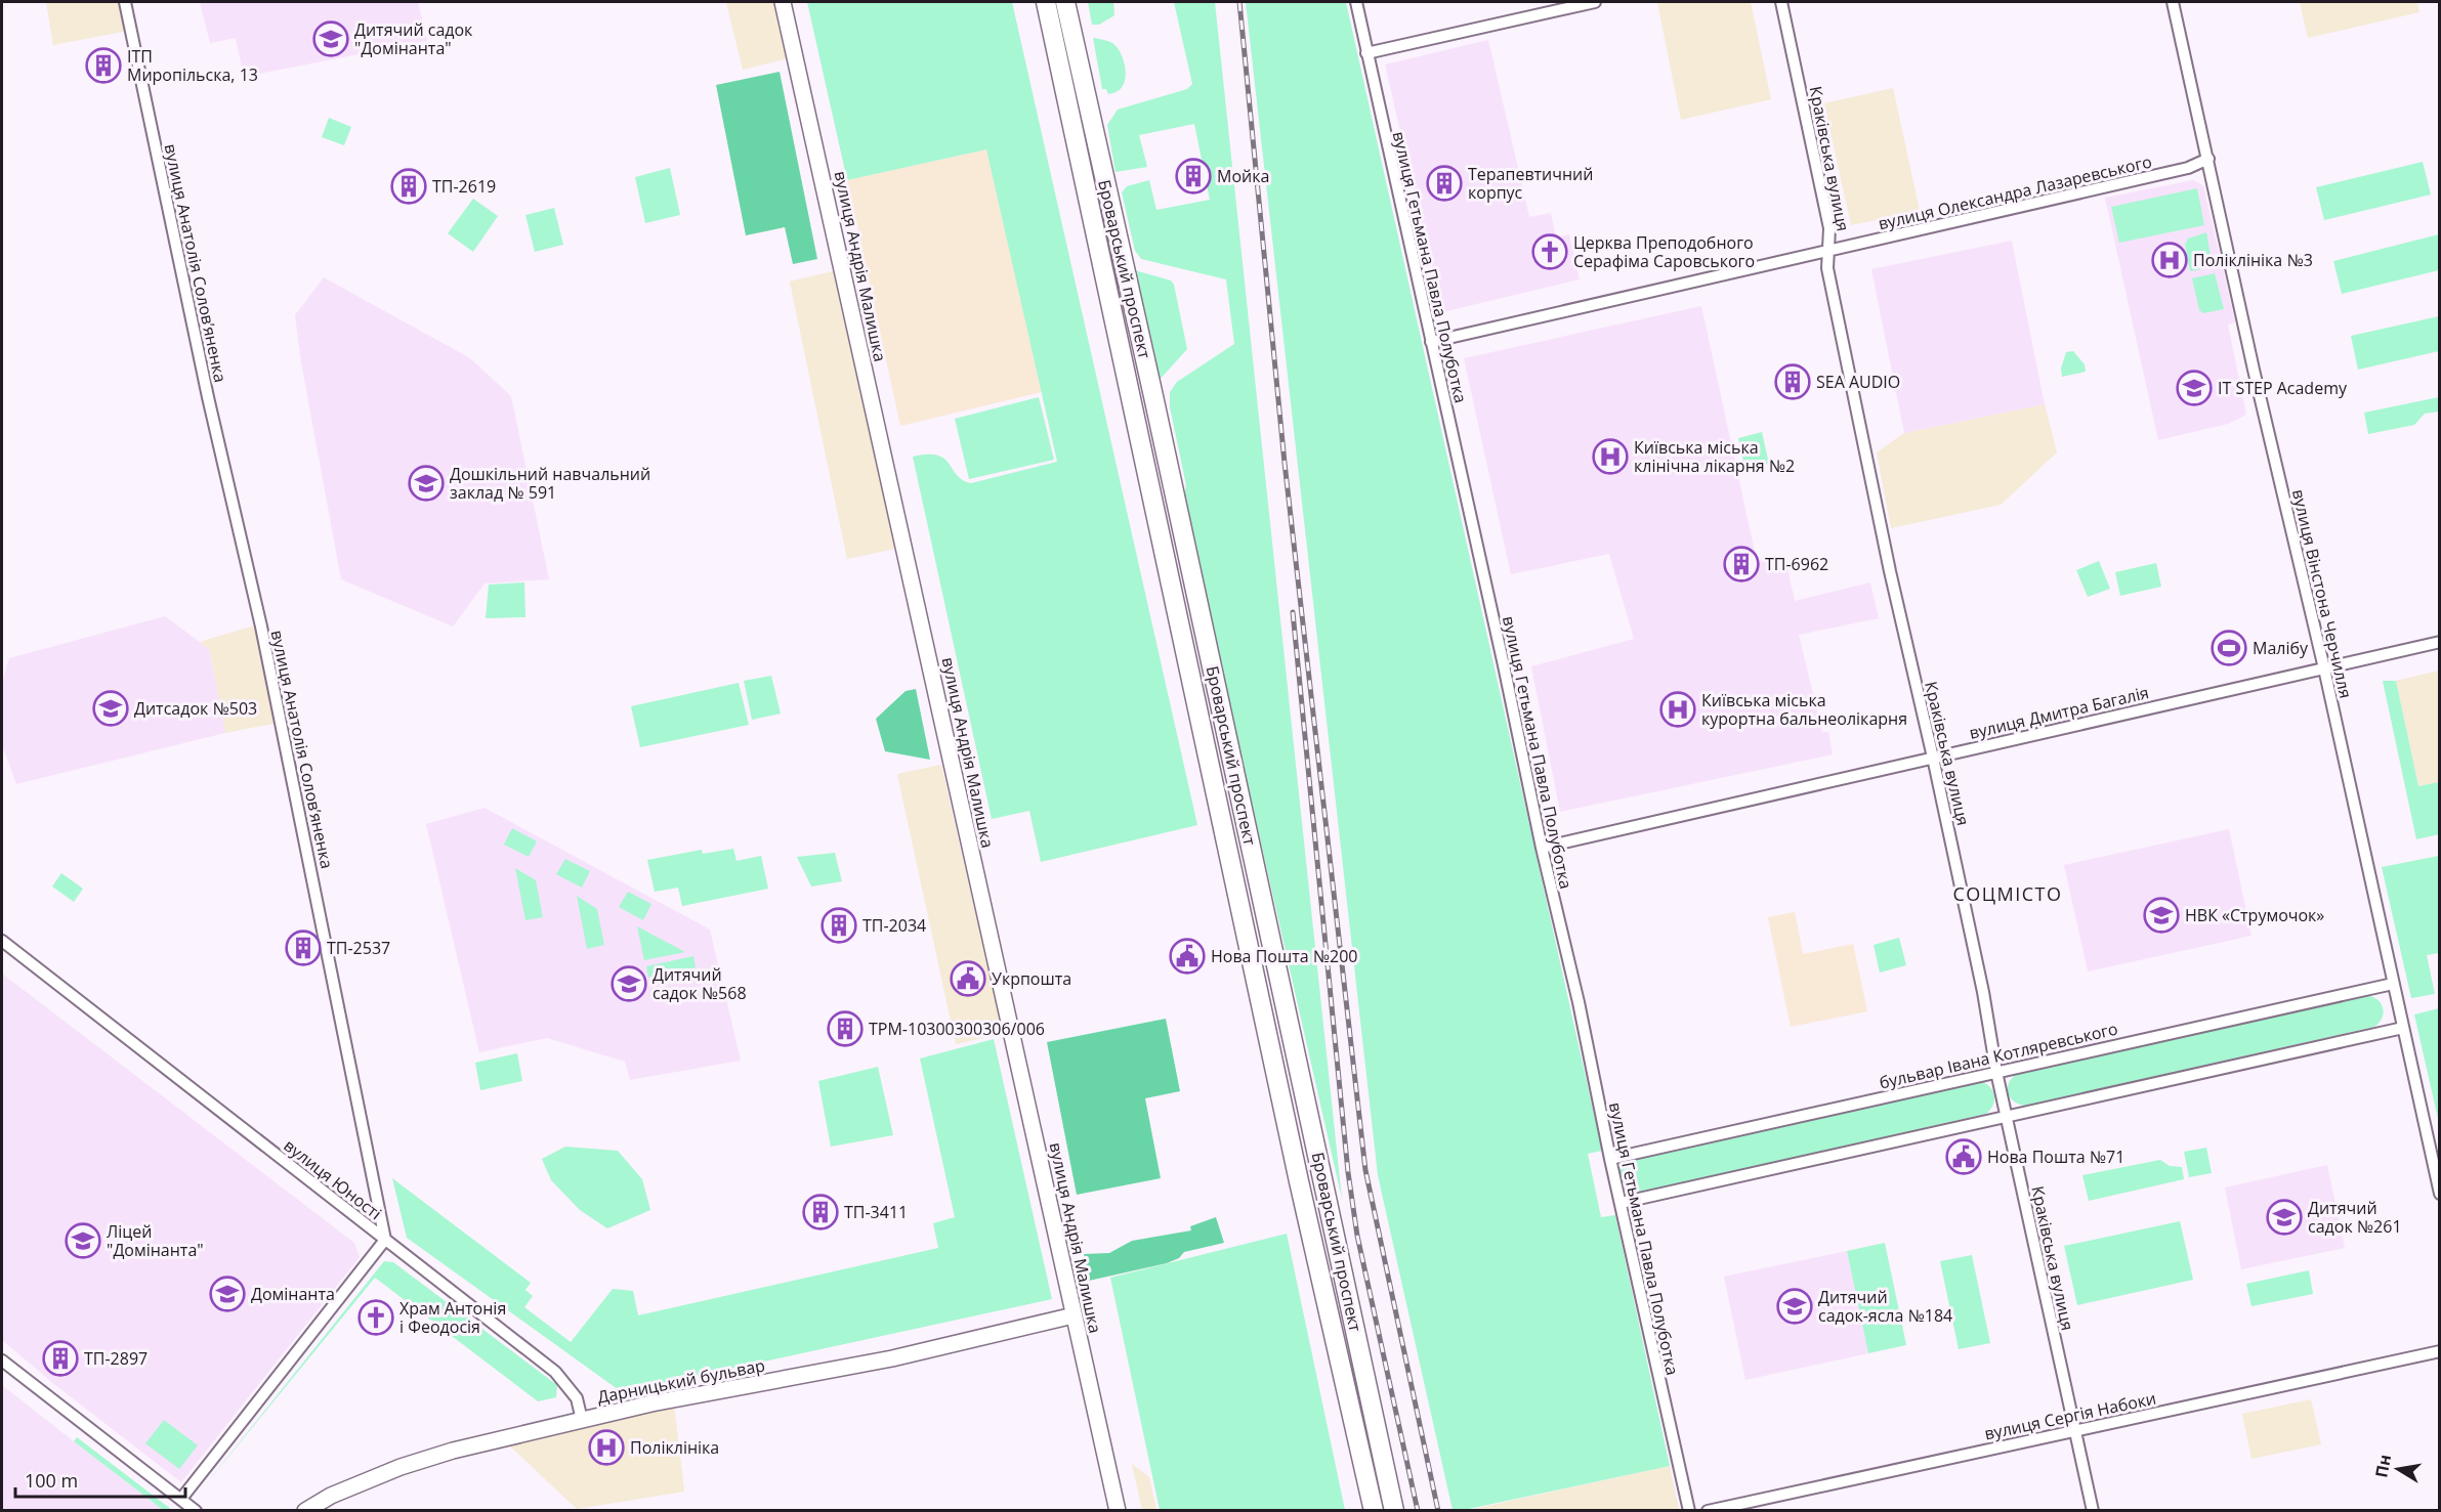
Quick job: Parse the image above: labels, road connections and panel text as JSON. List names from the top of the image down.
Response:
{
  "streets": {
    "main road": ["Броварський проспект"],
    "street": [
      "Краківська вулиця",
      "вулиця Олександра Лазаревського",
      "вулиця Анатолія Соловʼяненка",
      "вулиця Андрія Малишка",
      "вулиця Гетьмана Павла Полуботка",
      "вулиця Вінстона Черчилля",
      "вулиця Дмитра Багалія",
      "бульвар Івана Котляревського",
      "вулиця Юності",
      "Дарницький бульвар",
      "вулиця Сергія Набоки"
    ]
  },
  "crossings": [
    ["Краківська вулиця", "вулиця Олександра Лазаревського"],
    ["Краківська вулиця", "вулиця Дмитра Багалія"],
    ["Краківська вулиця", "бульвар Івана Котляревського"],
    ["Краківська вулиця", "вулиця Сергія Набоки"],
    ["вулиця Олександра Лазаревського", "вулиця Гетьмана Павла Полуботка"],
    ["вулиця Олександра Лазаревського", "вулиця Вінстона Черчилля"],
    ["вулиця Анатолія Соловʼяненка", "вулиця Юності"],
    ["вулиця Андрія Малишка", "Дарницький бульвар"],
    ["вулиця Гетьмана Павла Полуботка", "вулиця Дмитра Багалія"],
    ["вулиця Гетьмана Павла Полуботка", "бульвар Івана Котляревського"],
    ["вулиця Вінстона Черчилля", "вулиця Дмитра Багалія"],
    ["вулиця Вінстона Черчилля", "бульвар Івана Котляревського"]
  ],
  "districts": ["СОЦМІСТО"],
  "places": {
    "school or university": [
      "Дитячий садок \"Домінанта\"",
      "IT STEP Academy",
      "Дошкільний навчальний заклад № 591",
      "Дитсадок №503",
      "НВК «Струмочок»",
      "Дитячий садок №568",
      "Дитячий садок №261",
      "Ліцей \"Домінанта\"",
      "Домінанта",
      "Дитячий садок-ясла №184"
    ],
    "building": [
      "ІТП Миропільска, 13",
      "Мойка",
      "Терапевтичний корпус",
      "ТП-2619",
      "SEA AUDIO",
      "ТП-6962",
      "ТП-2034",
      "ТП-2537",
      "ТРМ-10300300306/006",
      "ТП-3411",
      "ТП-2897"
    ],
    "church": ["Церква Преподобного Серафіма Саровського", "Храм Антонія і Феодосія"],
    "hospital": [
      "Поліклініка №3",
      "Київська міська клінічна лікарня №2",
      "Київська міська курортна бальнеолікарня",
      "Поліклініка"
    ],
    "sports": ["Малібу"],
    "public building": ["Нова Пошта №200", "Укрпошта", "Нова Пошта №71"]
  },
  "scale_bar": "100 m",
  "north": "left"
}
